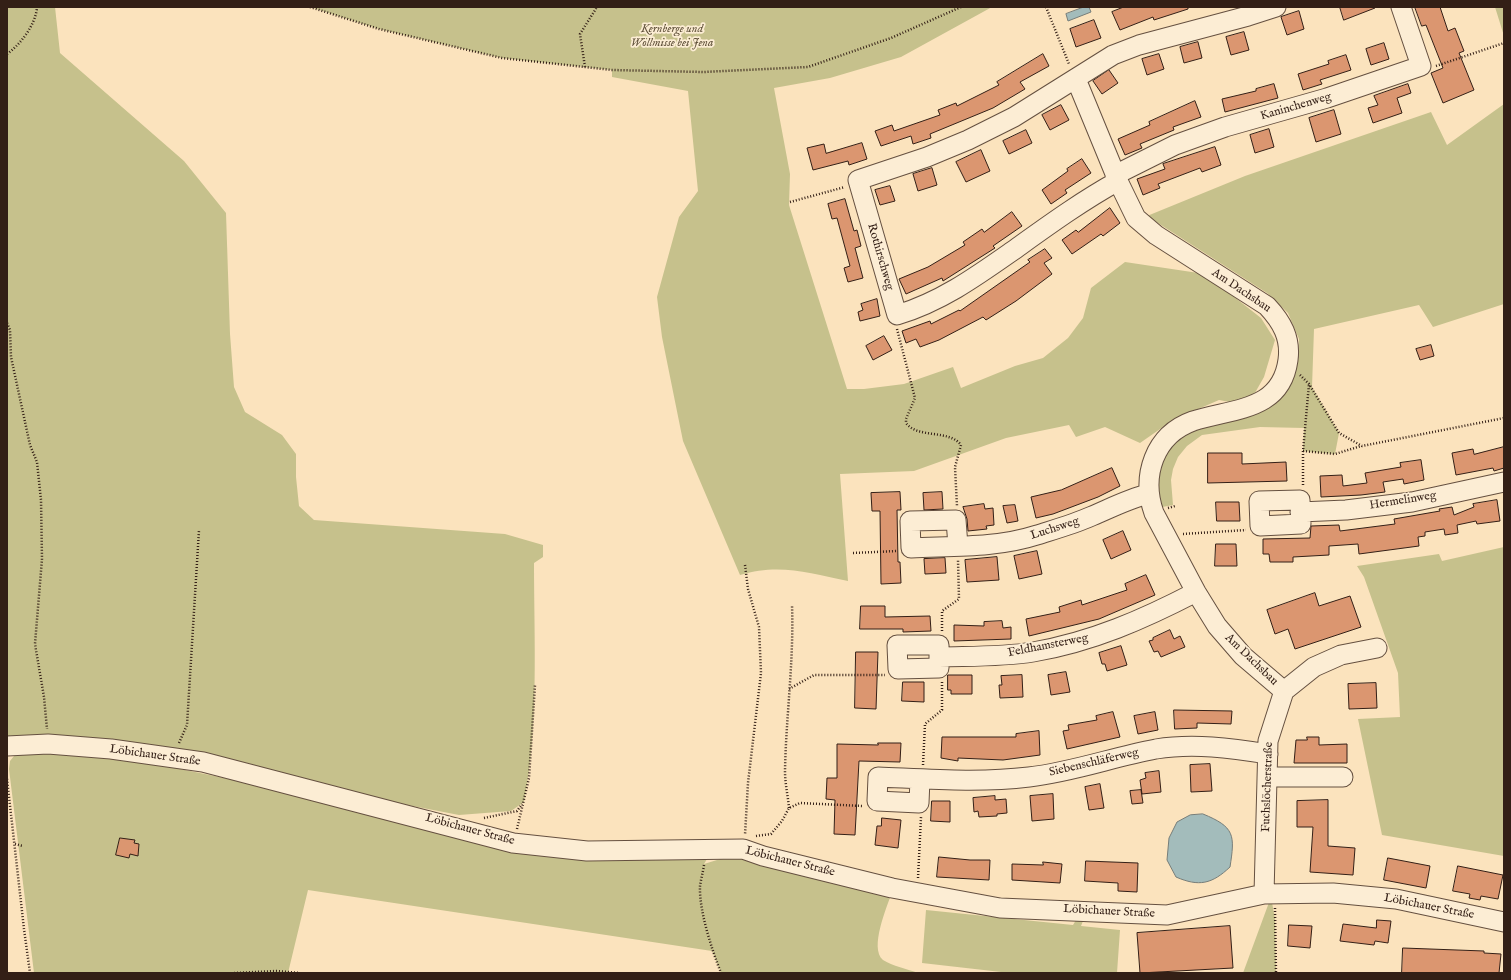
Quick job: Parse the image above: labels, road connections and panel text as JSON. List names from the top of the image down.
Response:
{
  "streets": {
    "street": [
      "Kaninchenweg",
      "Rothirschweg",
      "Am Dachsbau",
      "Hermelinweg",
      "Luchsweg",
      "Feldhamsterweg",
      "Löbichauer Straße",
      "Siebenschläferweg",
      "Fuchslöcherstraße"
    ]
  },
  "crossings": [
    ["Kaninchenweg", "Am Dachsbau"],
    ["Am Dachsbau", "Luchsweg"],
    ["Am Dachsbau", "Feldhamsterweg"],
    ["Am Dachsbau", "Fuchslöcherstraße"],
    ["Löbichauer Straße", "Fuchslöcherstraße"],
    ["Siebenschläferweg", "Fuchslöcherstraße"]
  ],
  "parks": ["Kernberge und Wöllmisse bei Jena"]
}
